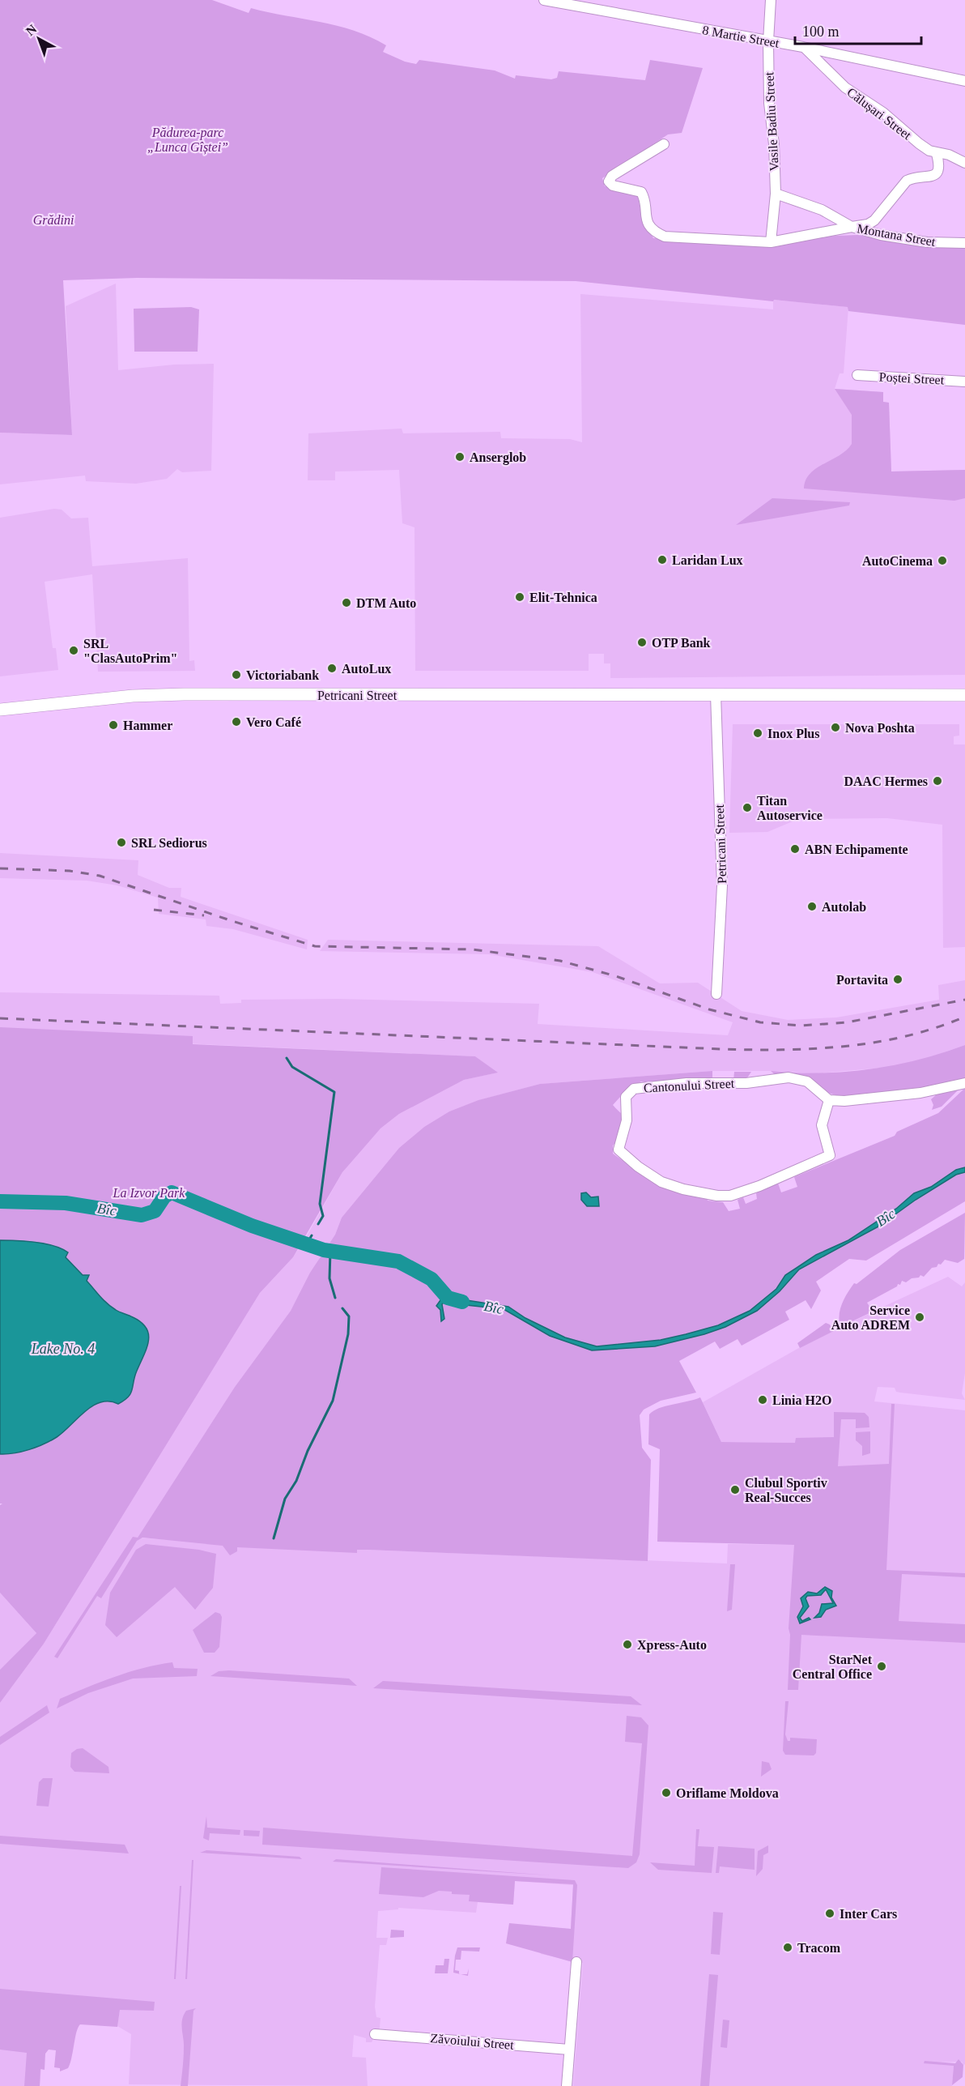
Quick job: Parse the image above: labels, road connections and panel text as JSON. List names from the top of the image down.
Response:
{
  "streets": {
    "main road": ["Petricani Street"],
    "street": [
      "8 Martie Street",
      "Călușari Street",
      "Vasile Badiu Street",
      "Montana Street",
      "Poștei Street",
      "Cantonului Street",
      "Zăvoiului Street"
    ]
  },
  "crossings": [
    ["8 Martie Street", "Călușari Street"],
    ["8 Martie Street", "Vasile Badiu Street"],
    ["Vasile Badiu Street", "Montana Street"]
  ],
  "water": ["Bîc", "Lake No. 4"],
  "parks": ["Pădurea-parc „Lunca Gîștei”", "Grădini", "La Izvor Park"],
  "places": [
    "Anserglob",
    "Laridan Lux",
    "AutoCinema",
    "Elit-Tehnica",
    "DTM Auto",
    "OTP Bank",
    "SRL \"ClasAutoPrim\"",
    "AutoLux",
    "Victoriabank",
    "Vero Café",
    "Hammer",
    "Nova Poshta",
    "Inox Plus",
    "DAAC Hermes",
    "Titan Autoservice",
    "SRL Sediorus",
    "ABN Echipamente",
    "Autolab",
    "Portavita",
    "Service Auto ADREM",
    "Linia H2O",
    "Clubul Sportiv Real-Succes",
    "Xpress-Auto",
    "StarNet Central Office",
    "Oriflame Moldova",
    "Inter Cars",
    "Tracom"
  ],
  "scale_bar": "100 m",
  "north": "top left"
}
